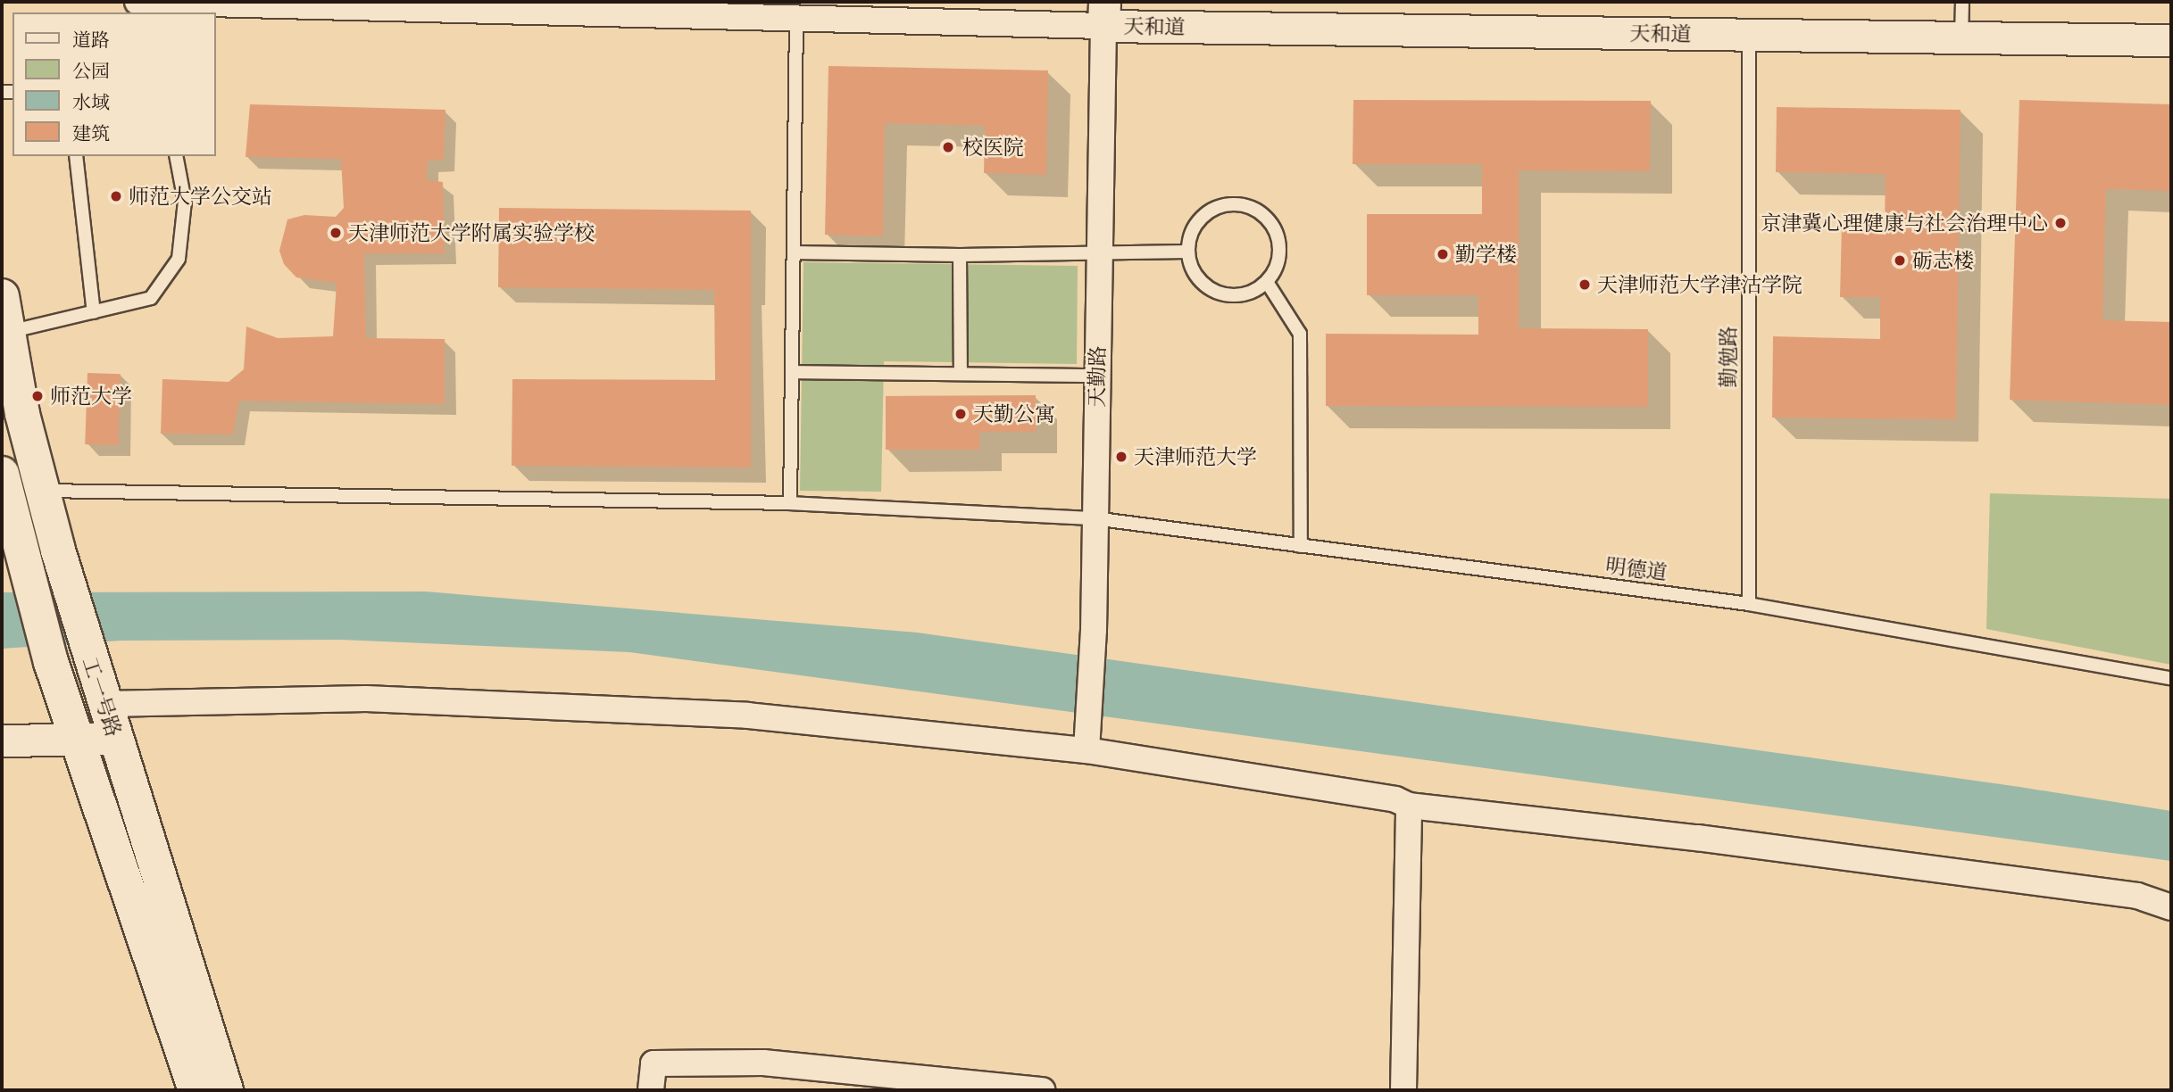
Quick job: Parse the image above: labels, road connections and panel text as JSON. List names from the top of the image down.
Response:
{
  "streets": {
    "main road": ["工一号路"],
    "street": ["天和道", "天勤路"],
    "lane": ["勤勉路", "明德道"]
  },
  "crossings": [
    ["天和道", "勤勉路"],
    ["天和道", "天勤路"],
    ["勤勉路", "明德道"],
    ["天勤路", "明德道"],
    ["明德道", "工一号路"]
  ],
  "places": [
    "校医院",
    "师范大学公交站",
    "京津冀心理健康与社会治理中心",
    "天津师范大学附属实验学校",
    "勤学楼",
    "砺志楼",
    "天津师范大学津沽学院",
    "师范大学",
    "天勤公寓",
    "天津师范大学"
  ],
  "legend": [
    "道路",
    "公园",
    "水域",
    "建筑"
  ]
}
